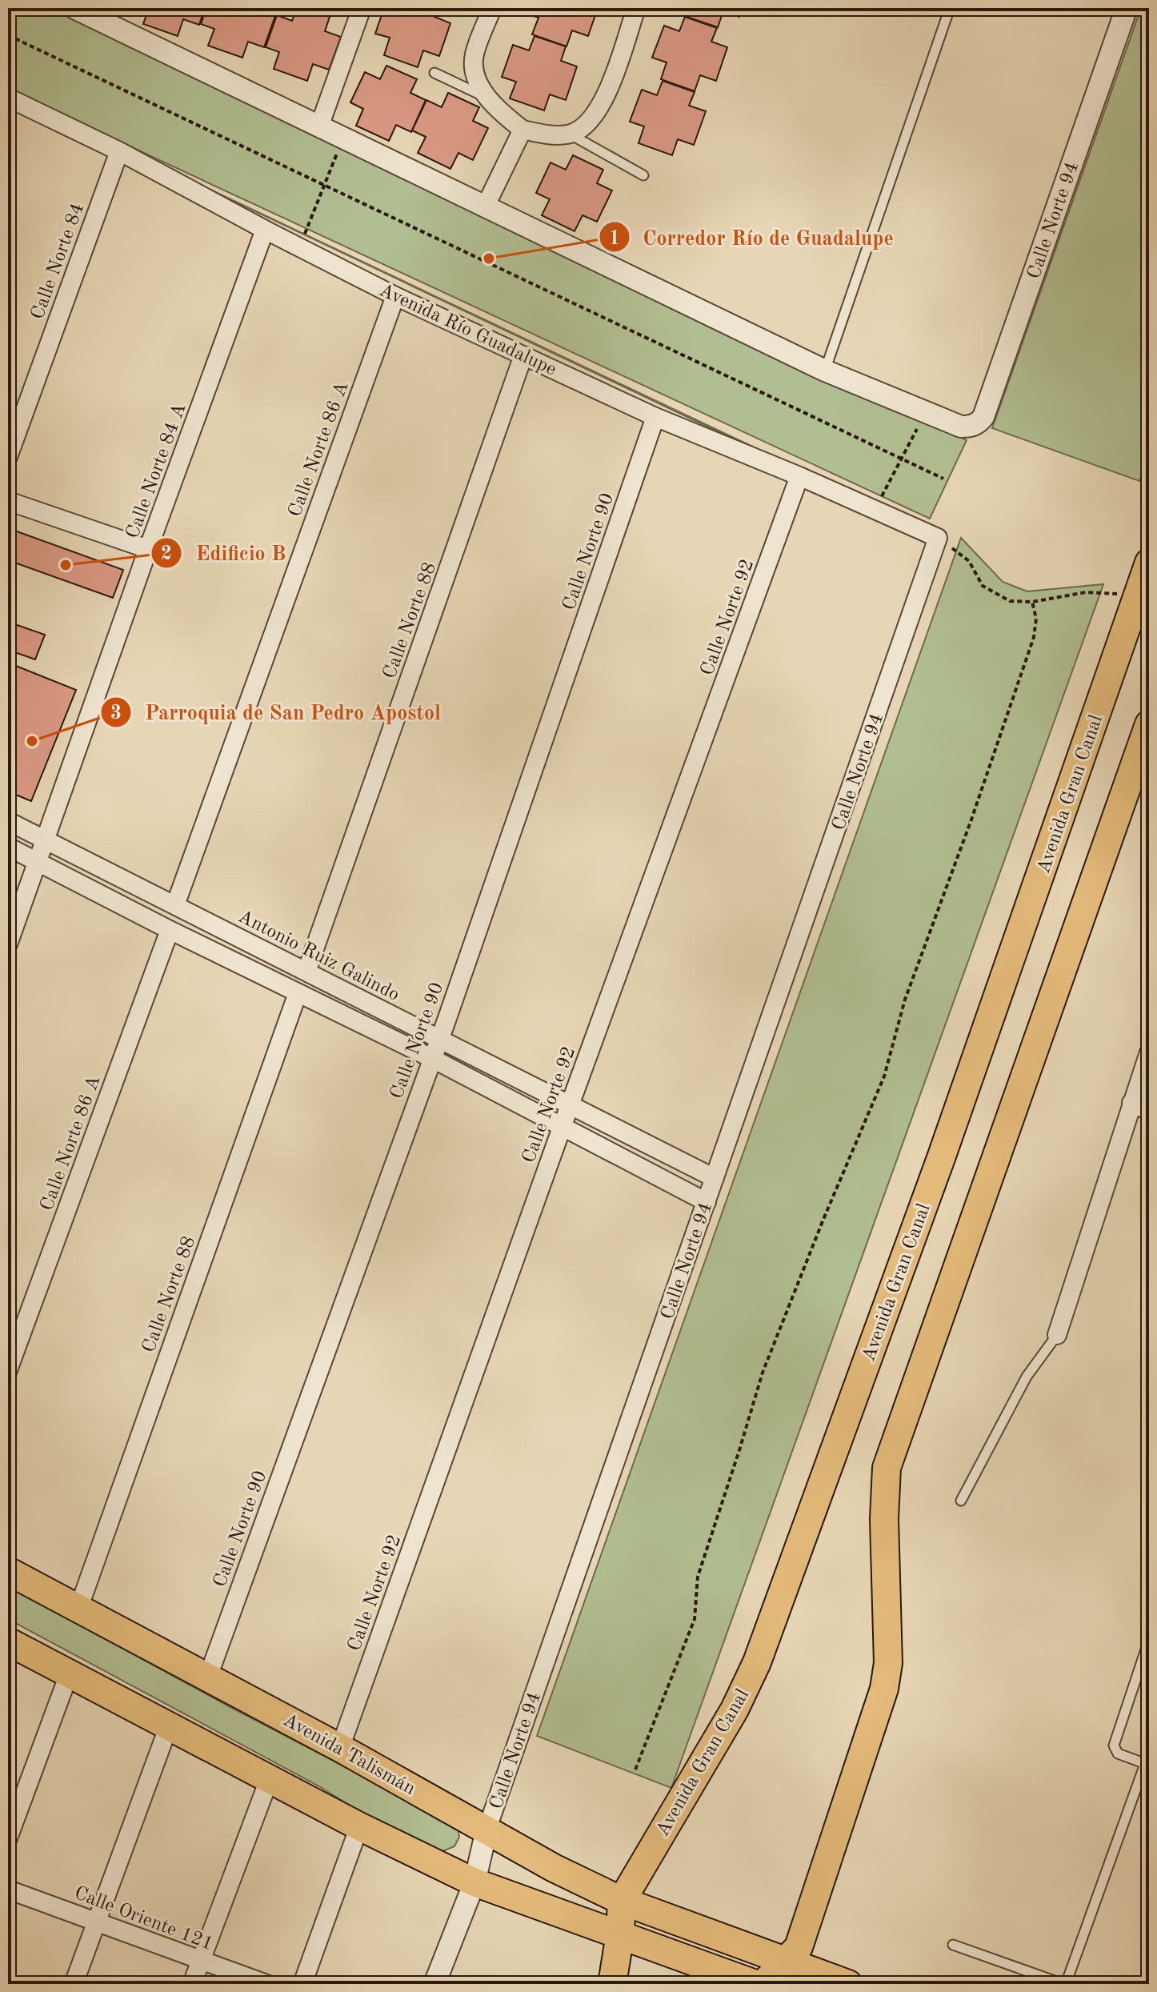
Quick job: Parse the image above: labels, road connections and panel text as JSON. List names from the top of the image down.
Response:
{
  "streets": {
    "main road": ["Avenida Gran Canal", "Avenida Talismán"],
    "street": [
      "Calle Norte 94",
      "Calle Norte 84",
      "Avenida Río Guadalupe",
      "Calle Norte 86 A",
      "Calle Norte 84 A",
      "Calle Norte 90",
      "Calle Norte 92",
      "Calle Norte 88",
      "Antonio Ruiz Galindo",
      "Calle Oriente 121"
    ]
  },
  "crossings": [
    ["Calle Norte 94", "Avenida Río Guadalupe"],
    ["Calle Norte 94", "Antonio Ruiz Galindo"],
    ["Calle Norte 94", "Avenida Talismán"],
    ["Calle Norte 84", "Avenida Río Guadalupe"],
    ["Avenida Río Guadalupe", "Calle Norte 86 A"],
    ["Avenida Río Guadalupe", "Calle Norte 84 A"],
    ["Avenida Río Guadalupe", "Calle Norte 90"],
    ["Avenida Río Guadalupe", "Calle Norte 92"],
    ["Avenida Río Guadalupe", "Calle Norte 88"],
    ["Calle Norte 86 A", "Antonio Ruiz Galindo"],
    ["Calle Norte 84 A", "Antonio Ruiz Galindo"],
    ["Calle Norte 90", "Antonio Ruiz Galindo"],
    ["Calle Norte 90", "Avenida Talismán"],
    ["Calle Norte 92", "Antonio Ruiz Galindo"],
    ["Calle Norte 92", "Avenida Talismán"],
    ["Calle Norte 88", "Antonio Ruiz Galindo"],
    ["Calle Norte 88", "Avenida Talismán"],
    ["Avenida Gran Canal", "Avenida Talismán"]
  ],
  "places": ["Corredor Río de Guadalupe", "Edificio B", "Parroquia de San Pedro Apostol"]
}
